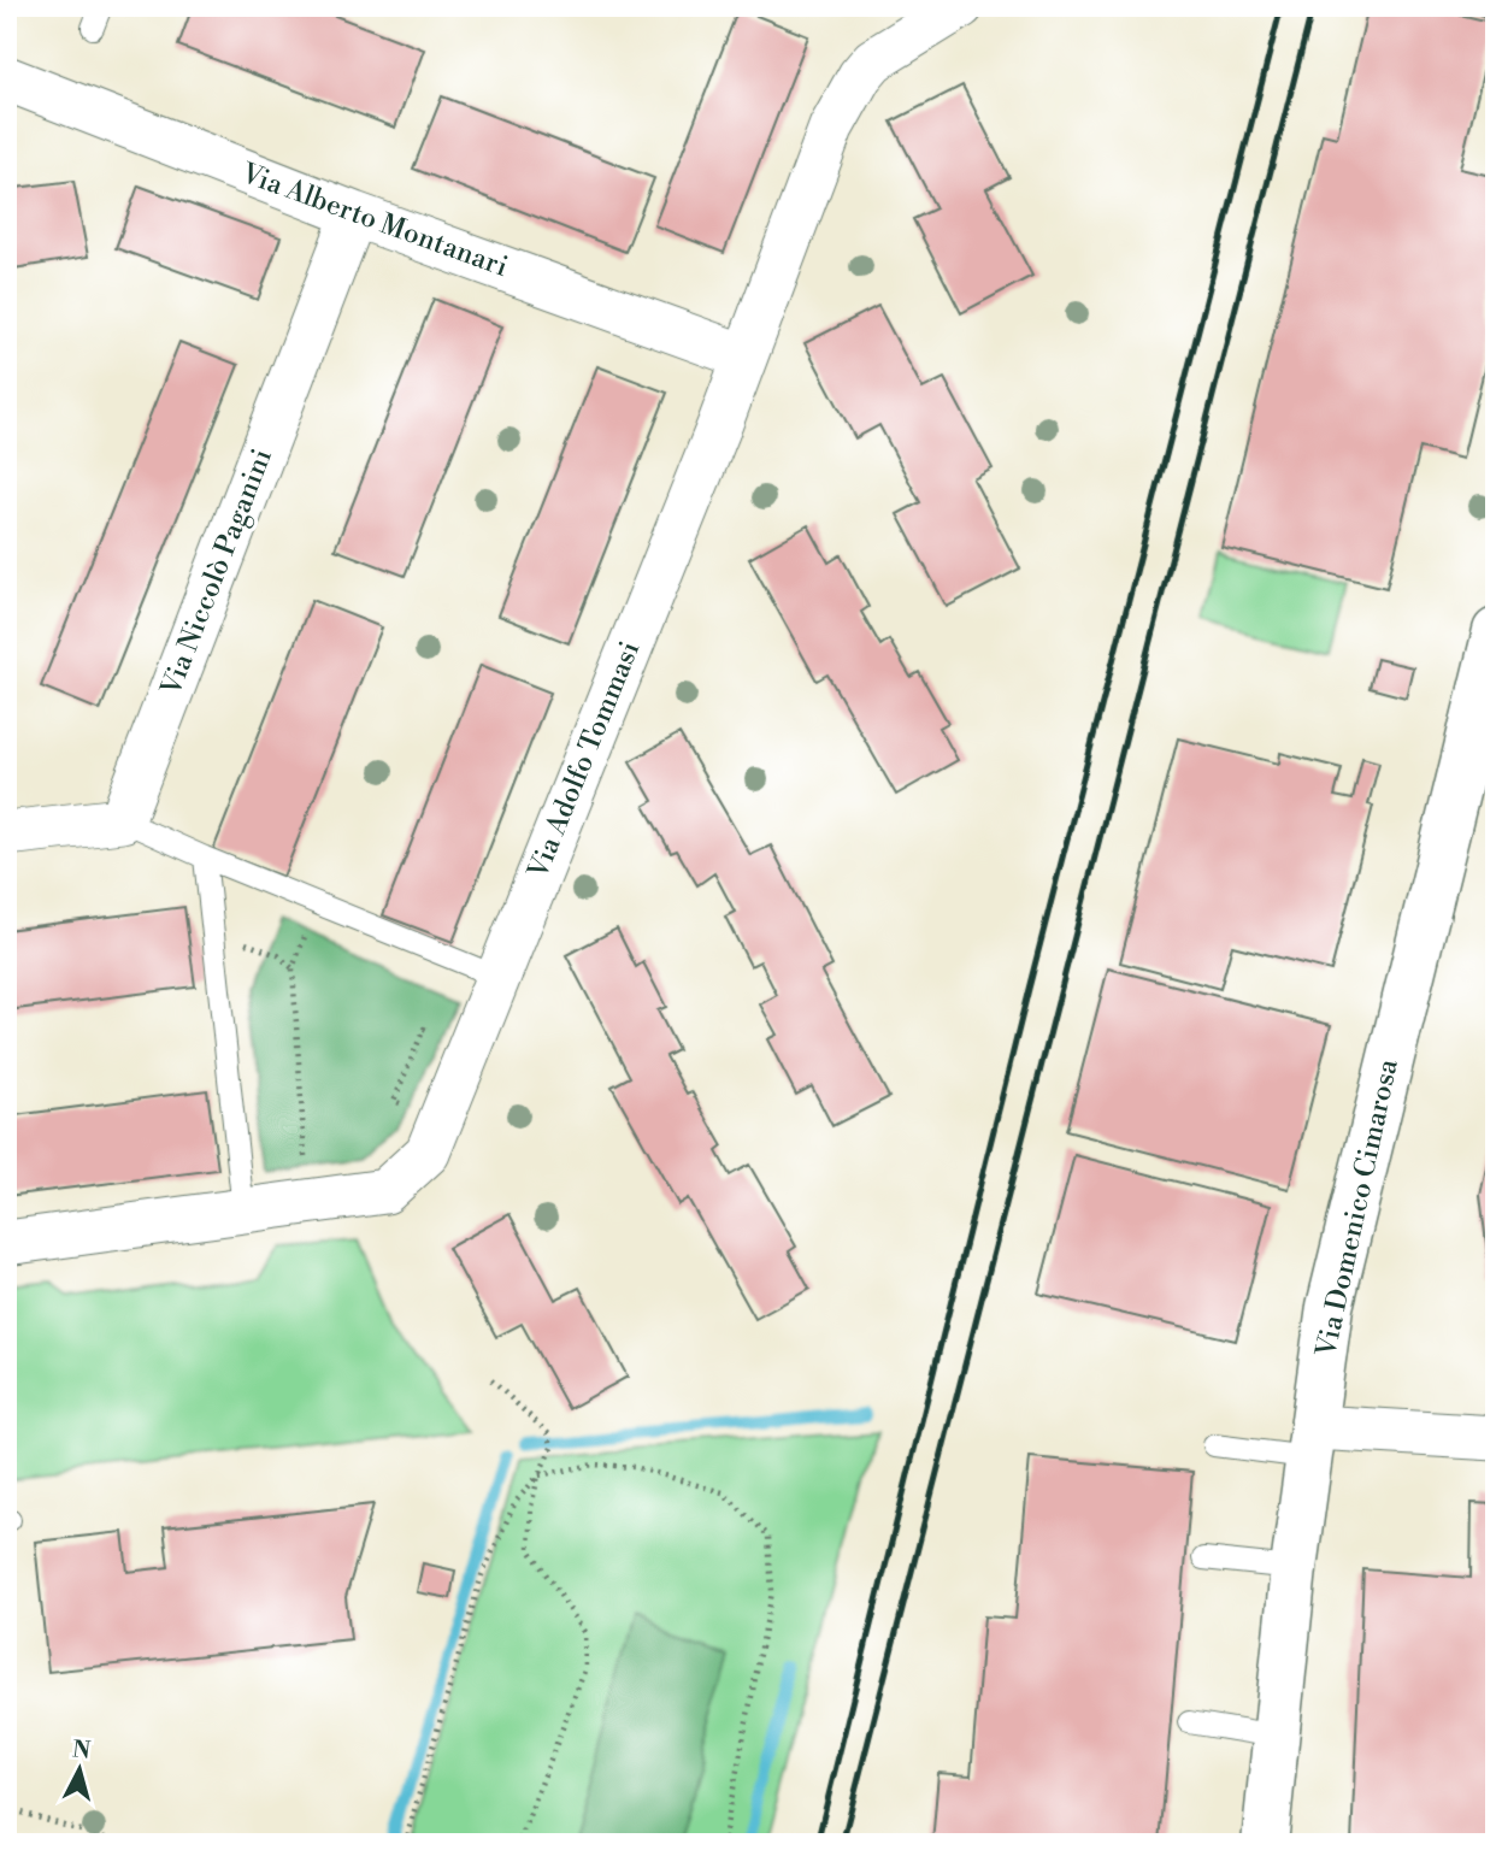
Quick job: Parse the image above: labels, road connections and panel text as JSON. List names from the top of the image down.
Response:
{
  "streets": {
    "street": [
      "Via Alberto Montanari",
      "Via Niccolò Paganini",
      "Via Adolfo Tommasi",
      "Via Domenico Cimarosa"
    ]
  },
  "crossings": [
    ["Via Alberto Montanari", "Via Niccolò Paganini"],
    ["Via Alberto Montanari", "Via Adolfo Tommasi"]
  ],
  "north": "top"
}
